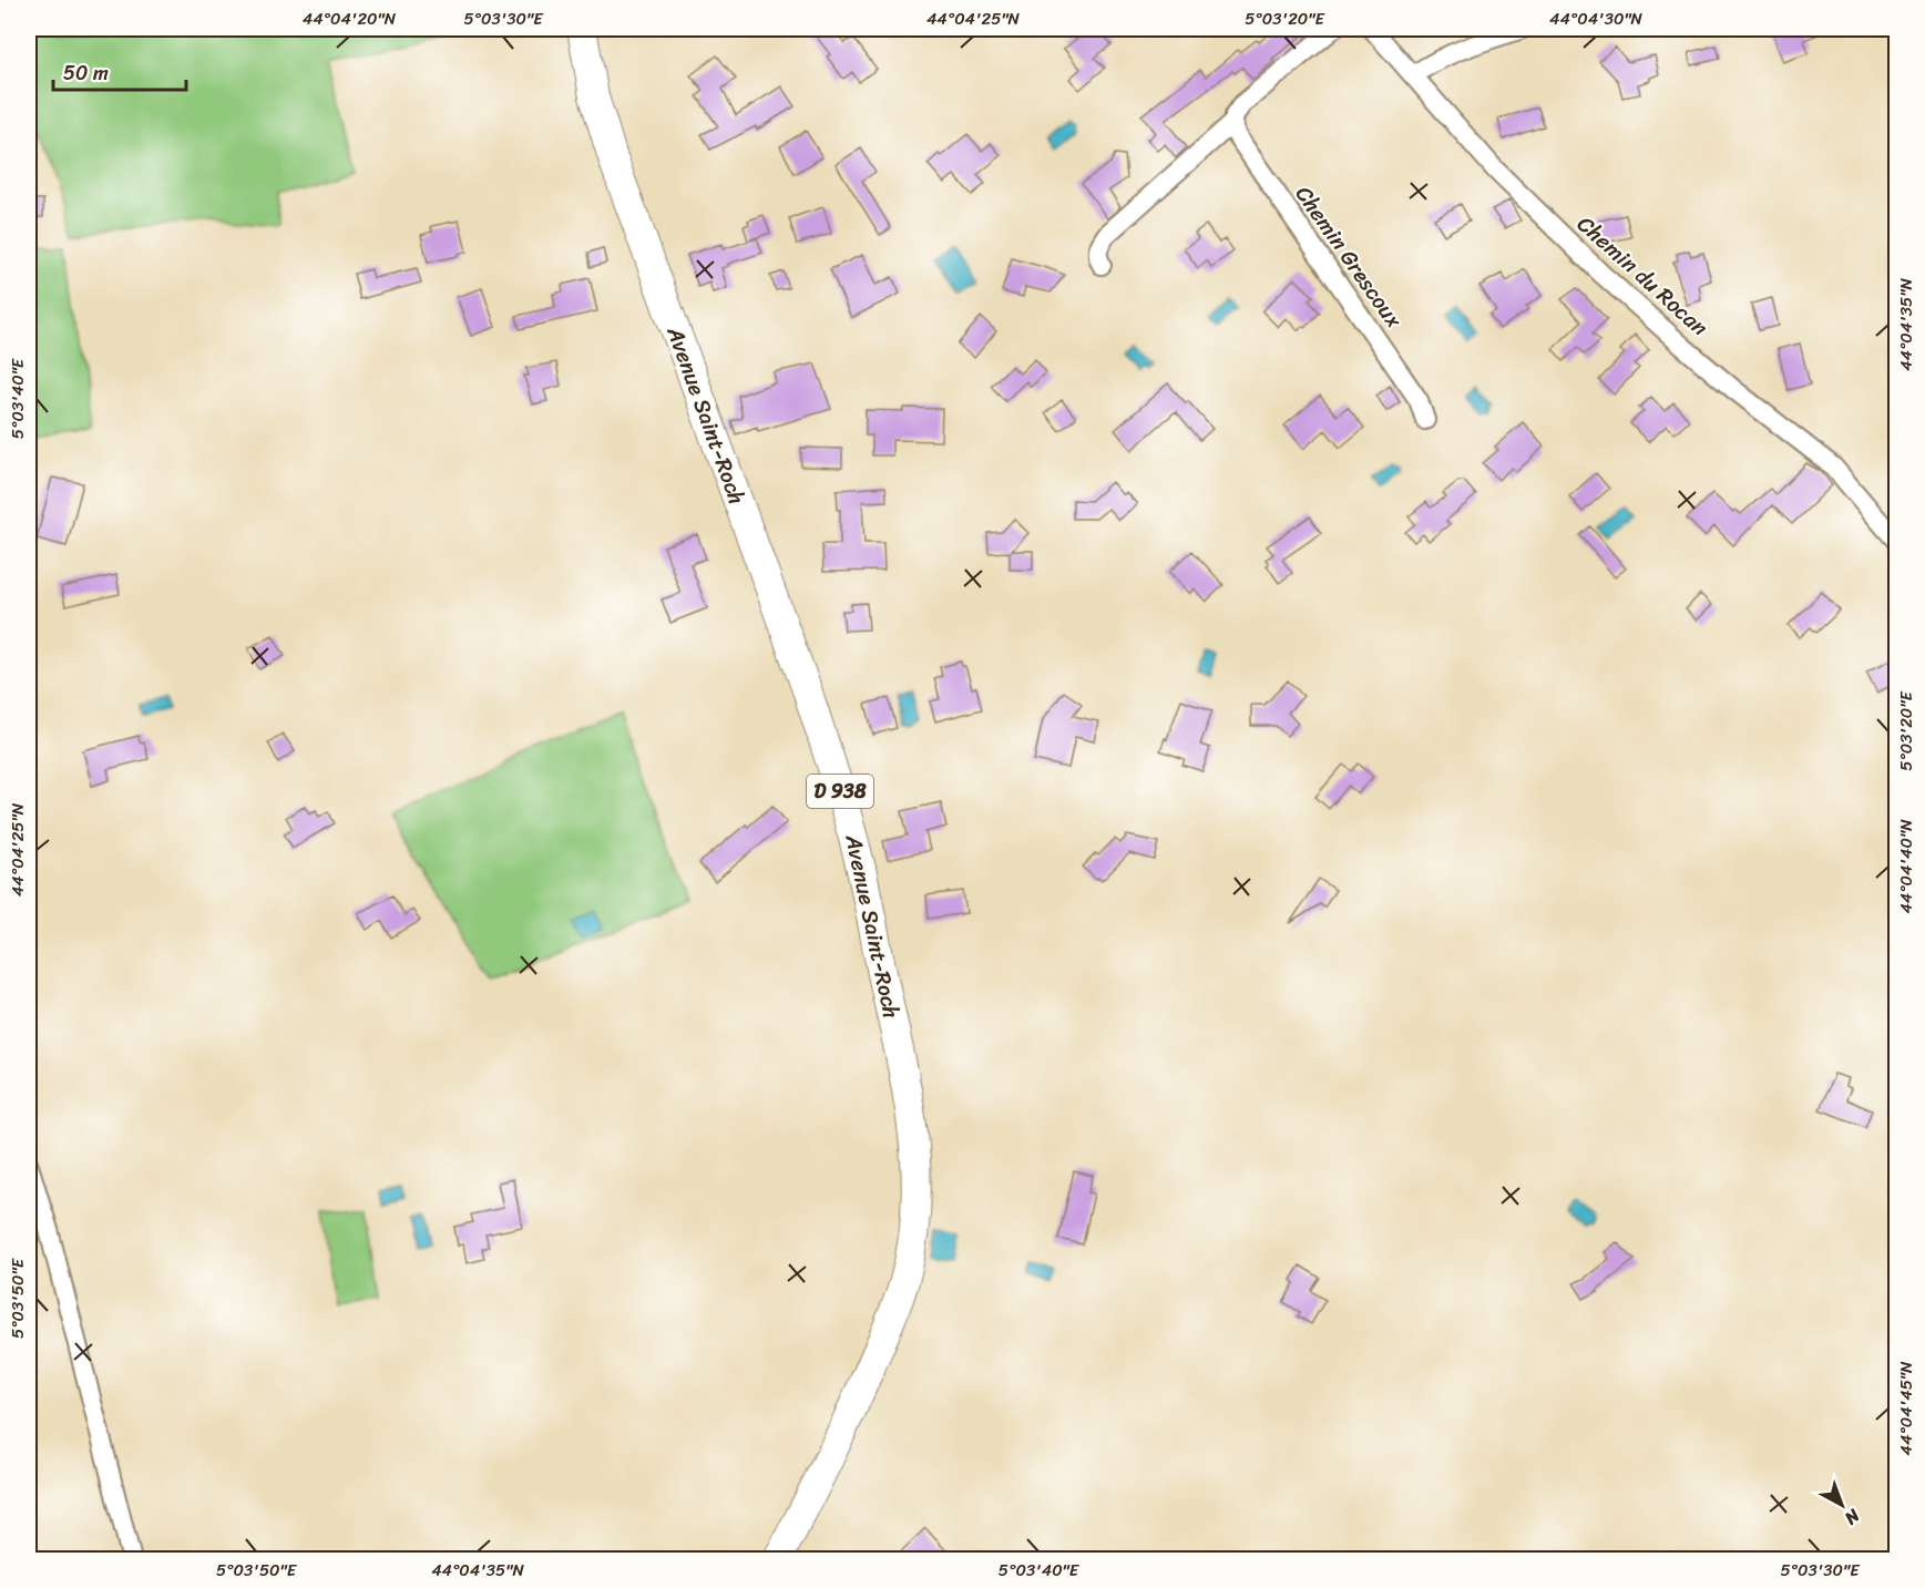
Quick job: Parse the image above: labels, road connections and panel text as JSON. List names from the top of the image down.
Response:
{
  "streets": {
    "main road": ["Avenue Saint-Roch", "D 938"],
    "street": ["Chemin Grescoux", "Chemin du Rocan"]
  },
  "scale_bar": "50 m",
  "north": "bottom right",
  "coordinates": [
    "44°04'20\"N",
    "5°03'30\"E",
    "44°04'25\"N",
    "5°03'20\"E",
    "44°04'30\"N",
    "44°04'35\"N",
    "5°03'40\"E",
    "44°04'40\"N",
    "5°03'50\"E",
    "44°04'45\"N"
  ]
}
